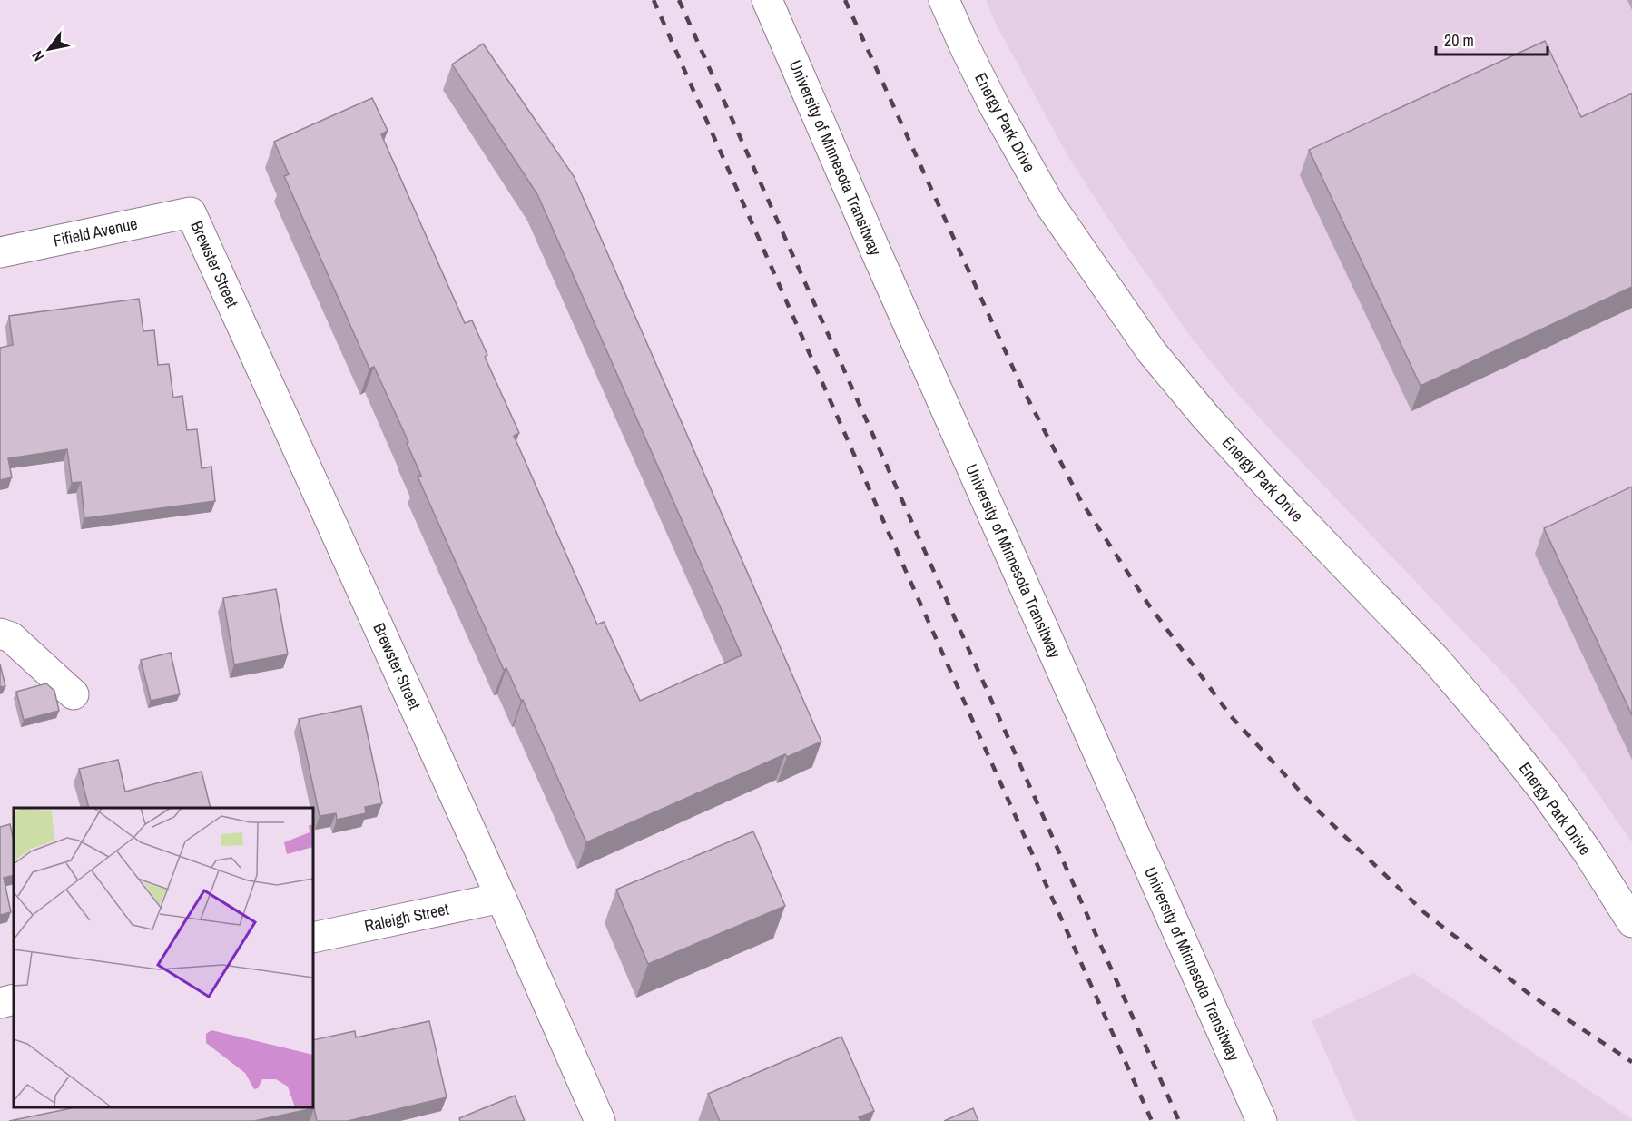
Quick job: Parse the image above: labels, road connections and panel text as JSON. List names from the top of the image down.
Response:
{
  "streets": {
    "street": [
      "Energy Park Drive",
      "University of Minnesota Transitway",
      "Fifield Avenue",
      "Brewster Street",
      "Raleigh Street"
    ]
  },
  "crossings": [
    ["Fifield Avenue", "Brewster Street"],
    ["Brewster Street", "Raleigh Street"]
  ],
  "scale_bar": "20 m",
  "north": "bottom left"
}
